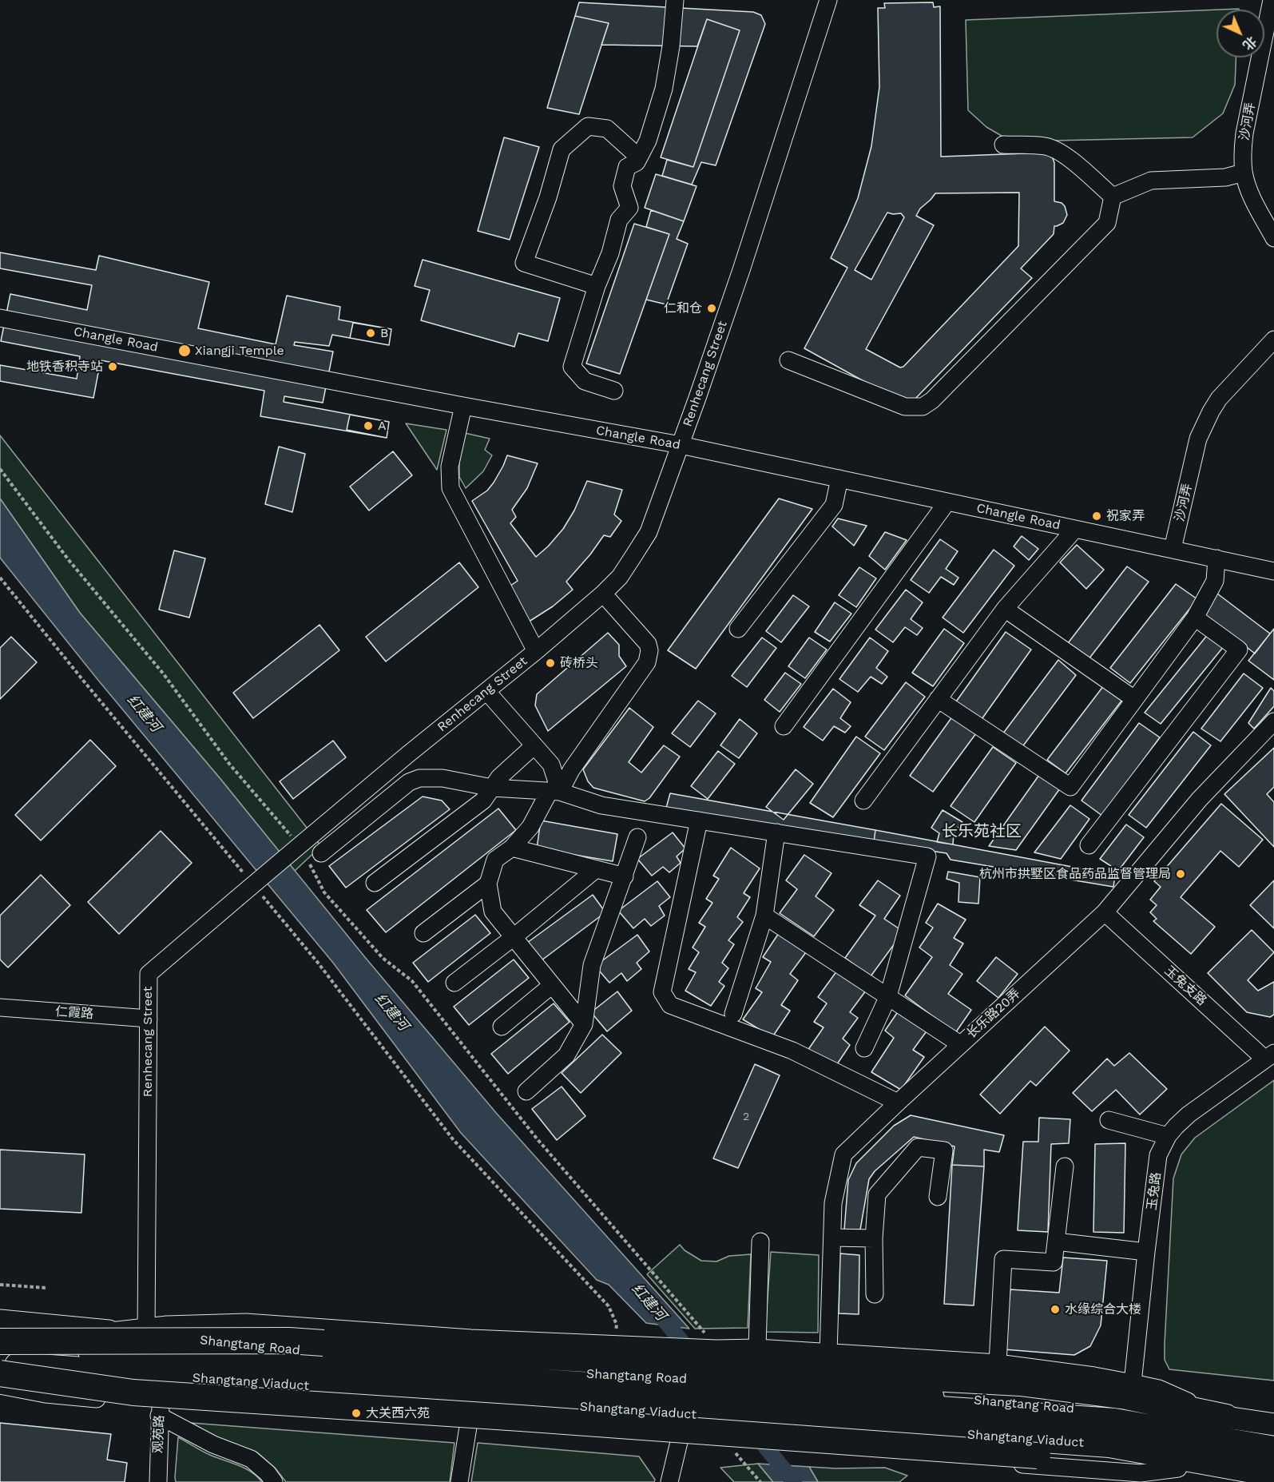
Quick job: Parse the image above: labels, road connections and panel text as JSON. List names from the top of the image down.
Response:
{
  "streets": {
    "highway": ["Shangtang Viaduct"],
    "main road": ["Shangtang Road"],
    "street": [
      "沙河弄",
      "Changle Road",
      "Renhecang Street",
      "玉兔支路",
      "仁霞路",
      "长乐路20弄",
      "玉兔路",
      "观苑路"
    ]
  },
  "crossings": [
    ["沙河弄", "Changle Road"],
    ["Changle Road", "Renhecang Street"],
    ["Renhecang Street", "仁霞路"],
    ["Renhecang Street", "Shangtang Road"],
    ["玉兔支路", "长乐路20弄"],
    ["玉兔支路", "玉兔路"]
  ],
  "districts": ["长乐苑社区"],
  "water": ["红建河"],
  "places": [
    "仁和仓",
    "B",
    "Xiangji Temple",
    "地铁香积寺站",
    "A",
    "祝家弄",
    "砖桥头",
    "杭州市拱墅区食品药品监督管理局",
    "水缘综合大楼",
    "大关西六苑"
  ],
  "house_numbers": ["2"],
  "north": "bottom right"
}
